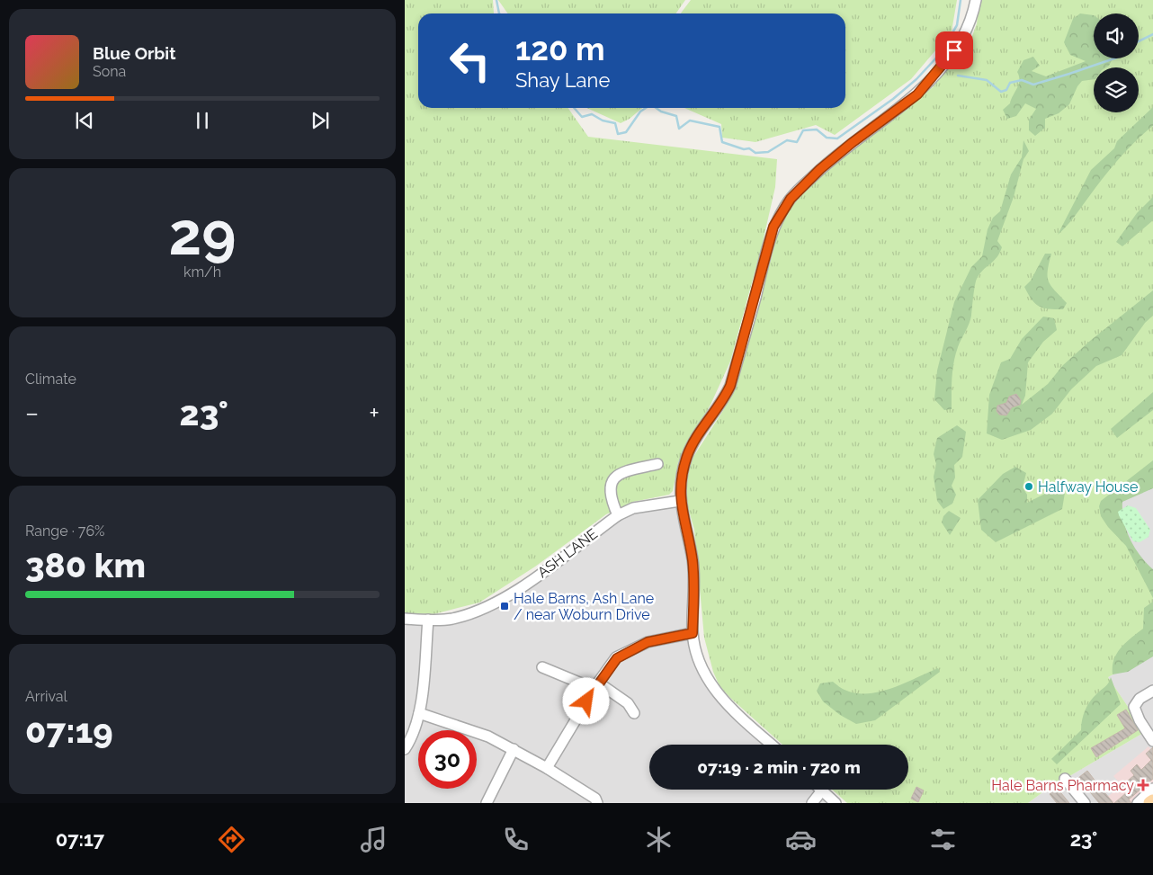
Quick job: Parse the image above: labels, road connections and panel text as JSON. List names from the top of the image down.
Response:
{
  "streets": {
    "street": ["ASH LANE"]
  },
  "places": {
    "other": ["Halfway House"],
    "transit": ["Hale Barns, Ash Lane / near Woburn Drive"],
    "health": ["Hale Barns Pharmacy"]
  },
  "page": {
    "turn": ["120 m", "Shay Lane"],
    "song": ["Blue Orbit", "Sona"],
    "tile": [
      ["29", "km/h"],
      "Climate",
      ["Range · 76%", "380 km"],
      ["Arrival", "07:19"]
    ],
    "heat": ["−", "23°", "+"],
    "limit": "30",
    "trip": "07:19 · 2 min · 720 m",
    "tabs": ["07:17", "23°"]
  }
}
